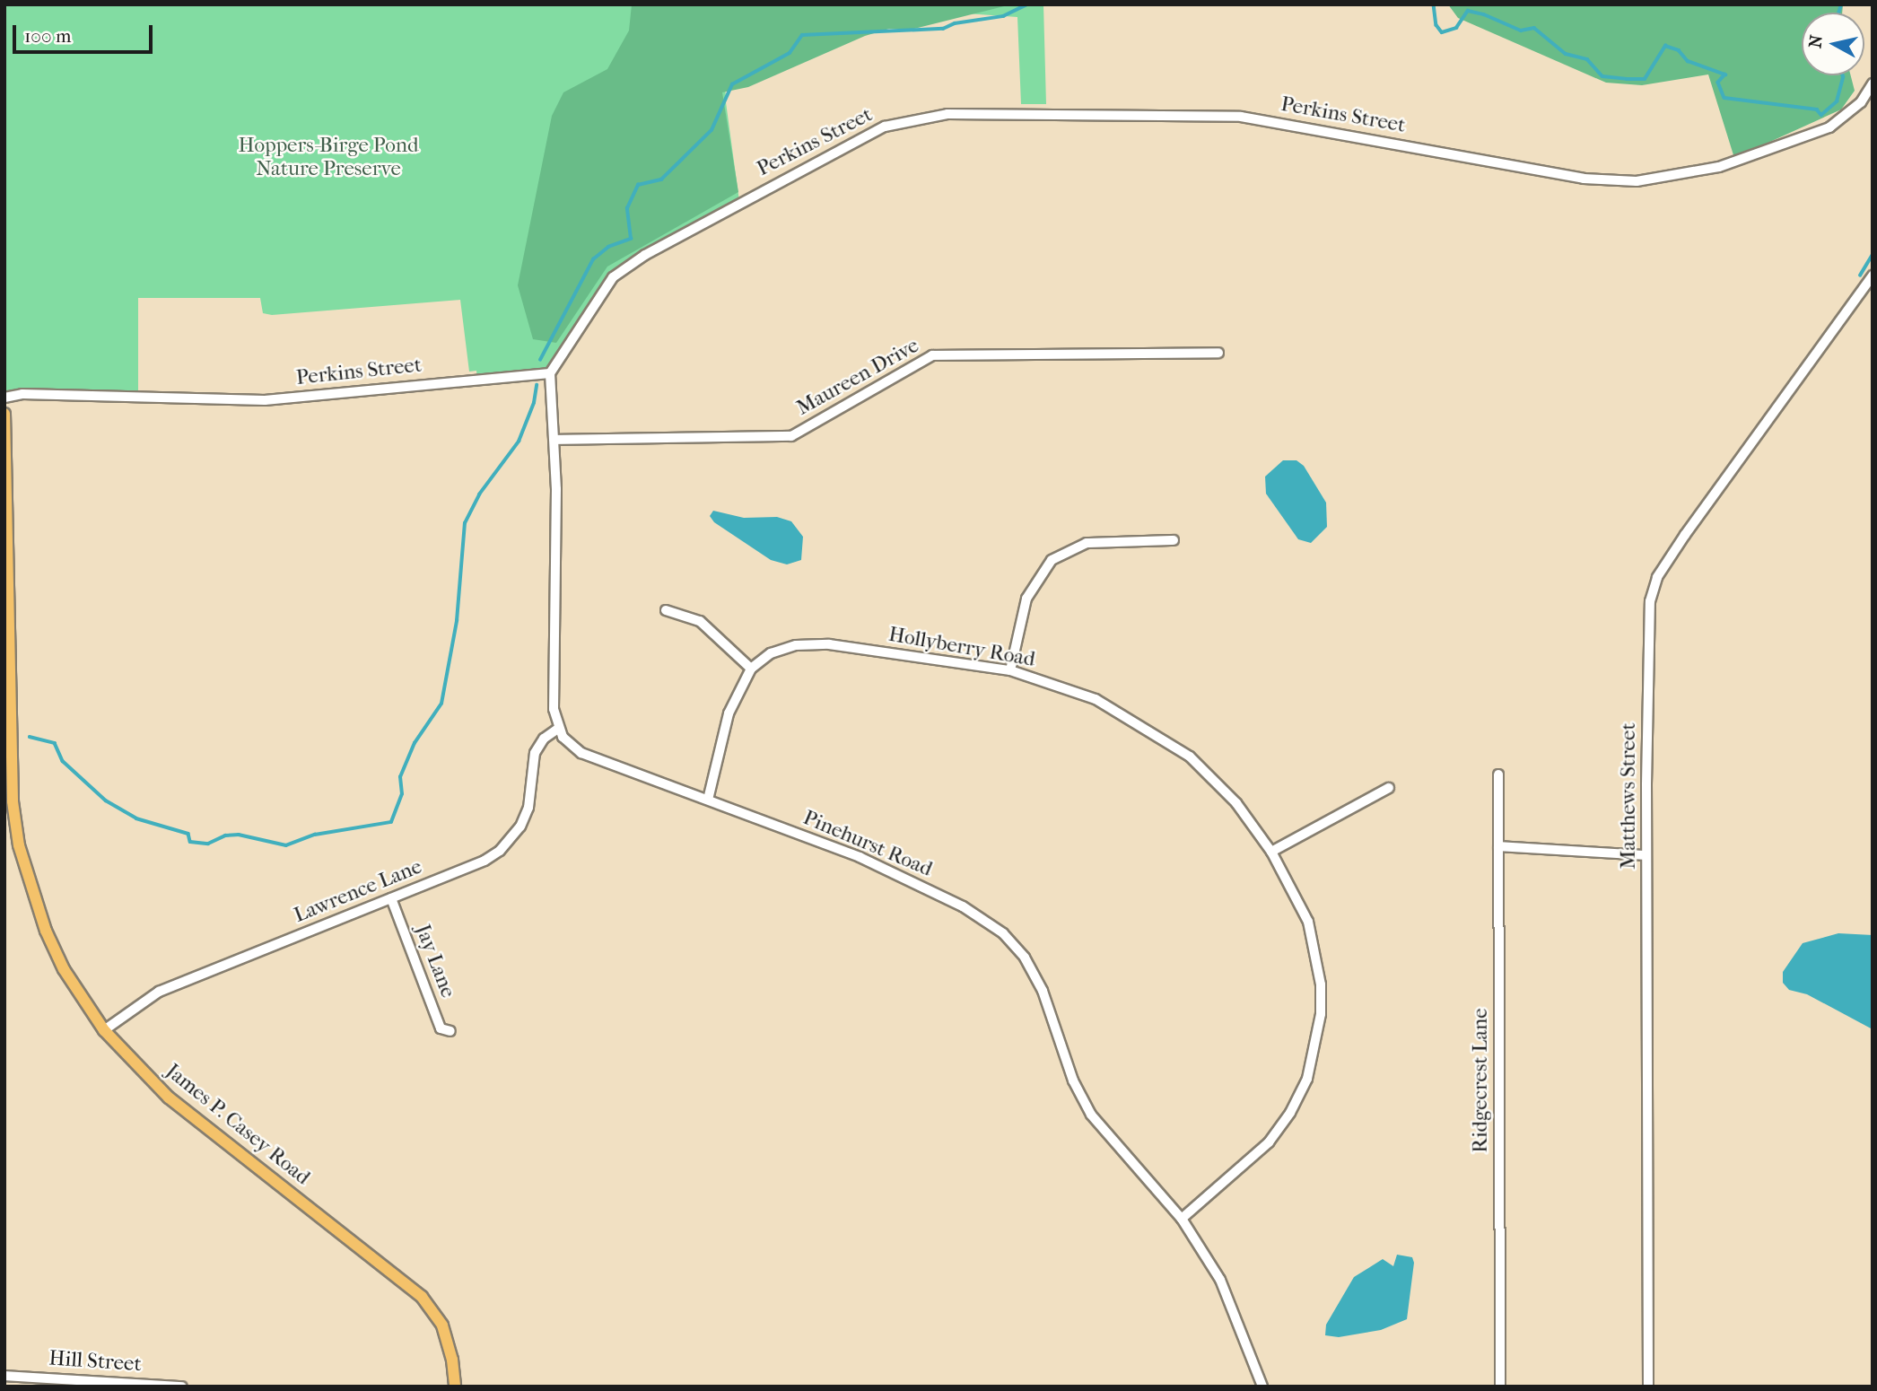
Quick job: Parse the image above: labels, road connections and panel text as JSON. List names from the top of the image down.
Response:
{
  "streets": {
    "main road": ["James P. Casey Road"],
    "street": [
      "Perkins Street",
      "Maureen Drive",
      "Hollyberry Road",
      "Matthews Street",
      "Pinehurst Road",
      "Lawrence Lane",
      "Jay Lane",
      "Ridgecrest Lane",
      "Hill Street"
    ]
  },
  "crossings": [
    ["Hollyberry Road", "Pinehurst Road"],
    ["Pinehurst Road", "Lawrence Lane"],
    ["Lawrence Lane", "Jay Lane"],
    ["Lawrence Lane", "James P. Casey Road"]
  ],
  "parks": ["Hoppers-Birge Pond Nature Preserve"],
  "scale_bar": "100 m",
  "north": "left"
}
